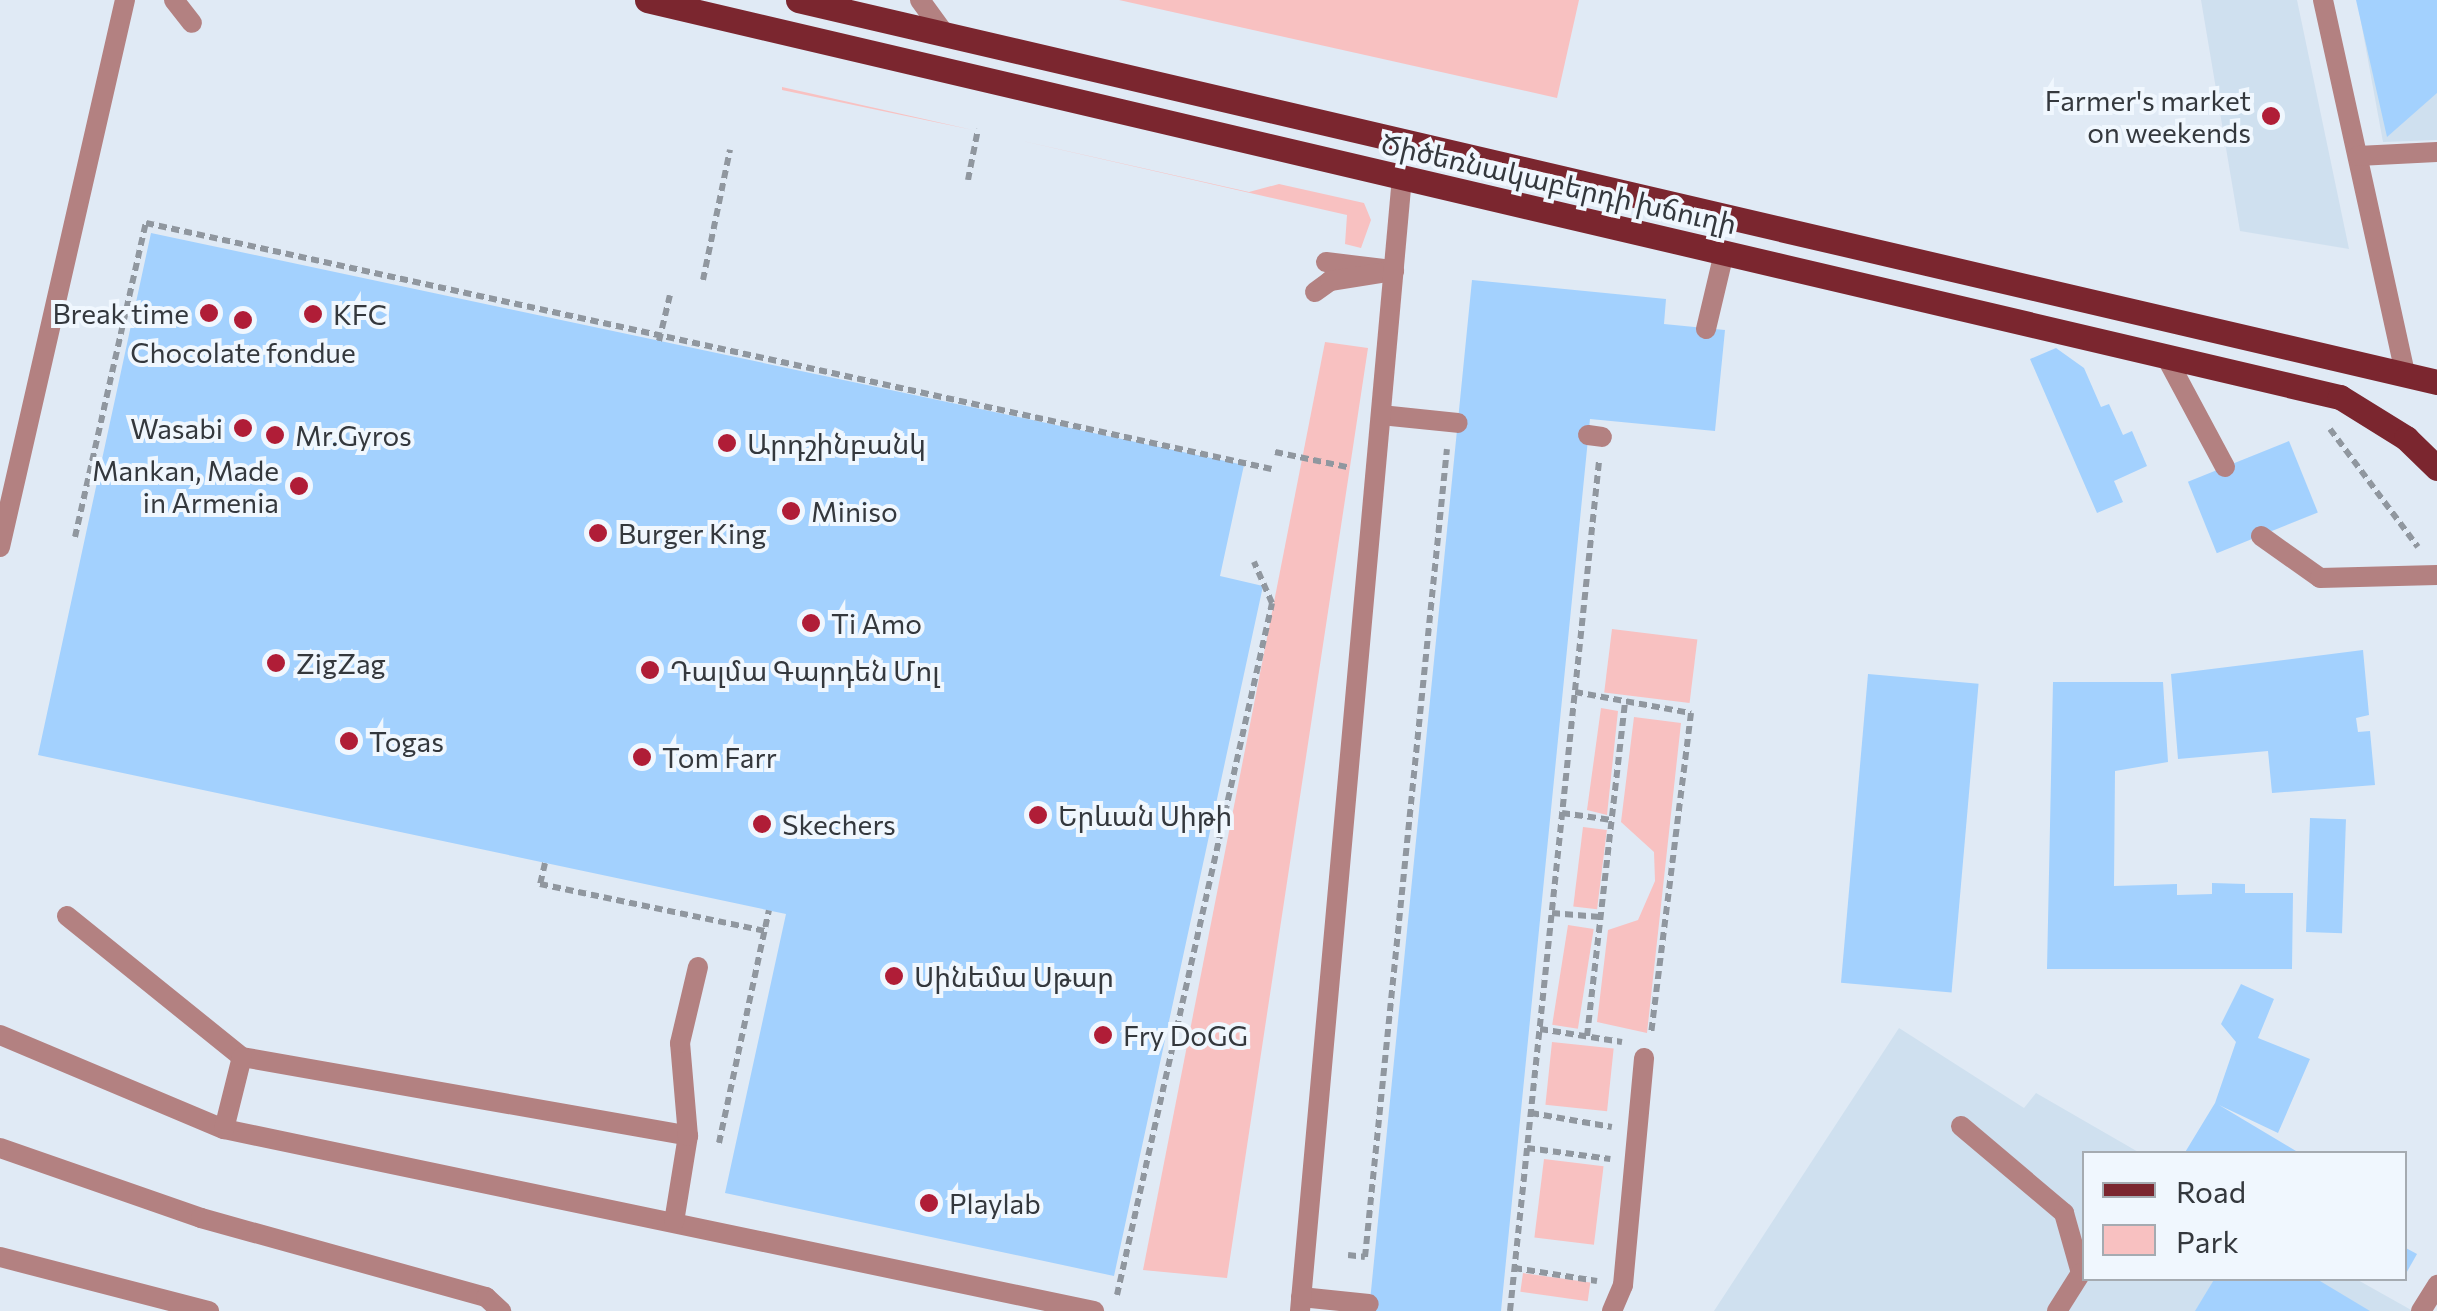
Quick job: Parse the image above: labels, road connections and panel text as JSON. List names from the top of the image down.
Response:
{
  "streets": {
    "main road": ["Ծիծեռնակաբերդի խճուղի"]
  },
  "places": [
    "Farmer's market on weekends",
    "Break time",
    "KFC",
    "Chocolate fondue",
    "Wasabi",
    "Mr.Gyros",
    "Արդշինբանկ",
    "Mankan, Made in Armenia",
    "Miniso",
    "Burger King",
    "Ti Amo",
    "ZigZag",
    "Դալմա Գարդեն Մոլ",
    "Togas",
    "Tom Farr",
    "Երևան Սիթի",
    "Skechers",
    "Սինեմա Սթար",
    "Fry DoGG",
    "Playlab"
  ],
  "legend": ["Road", "Park"]
}
